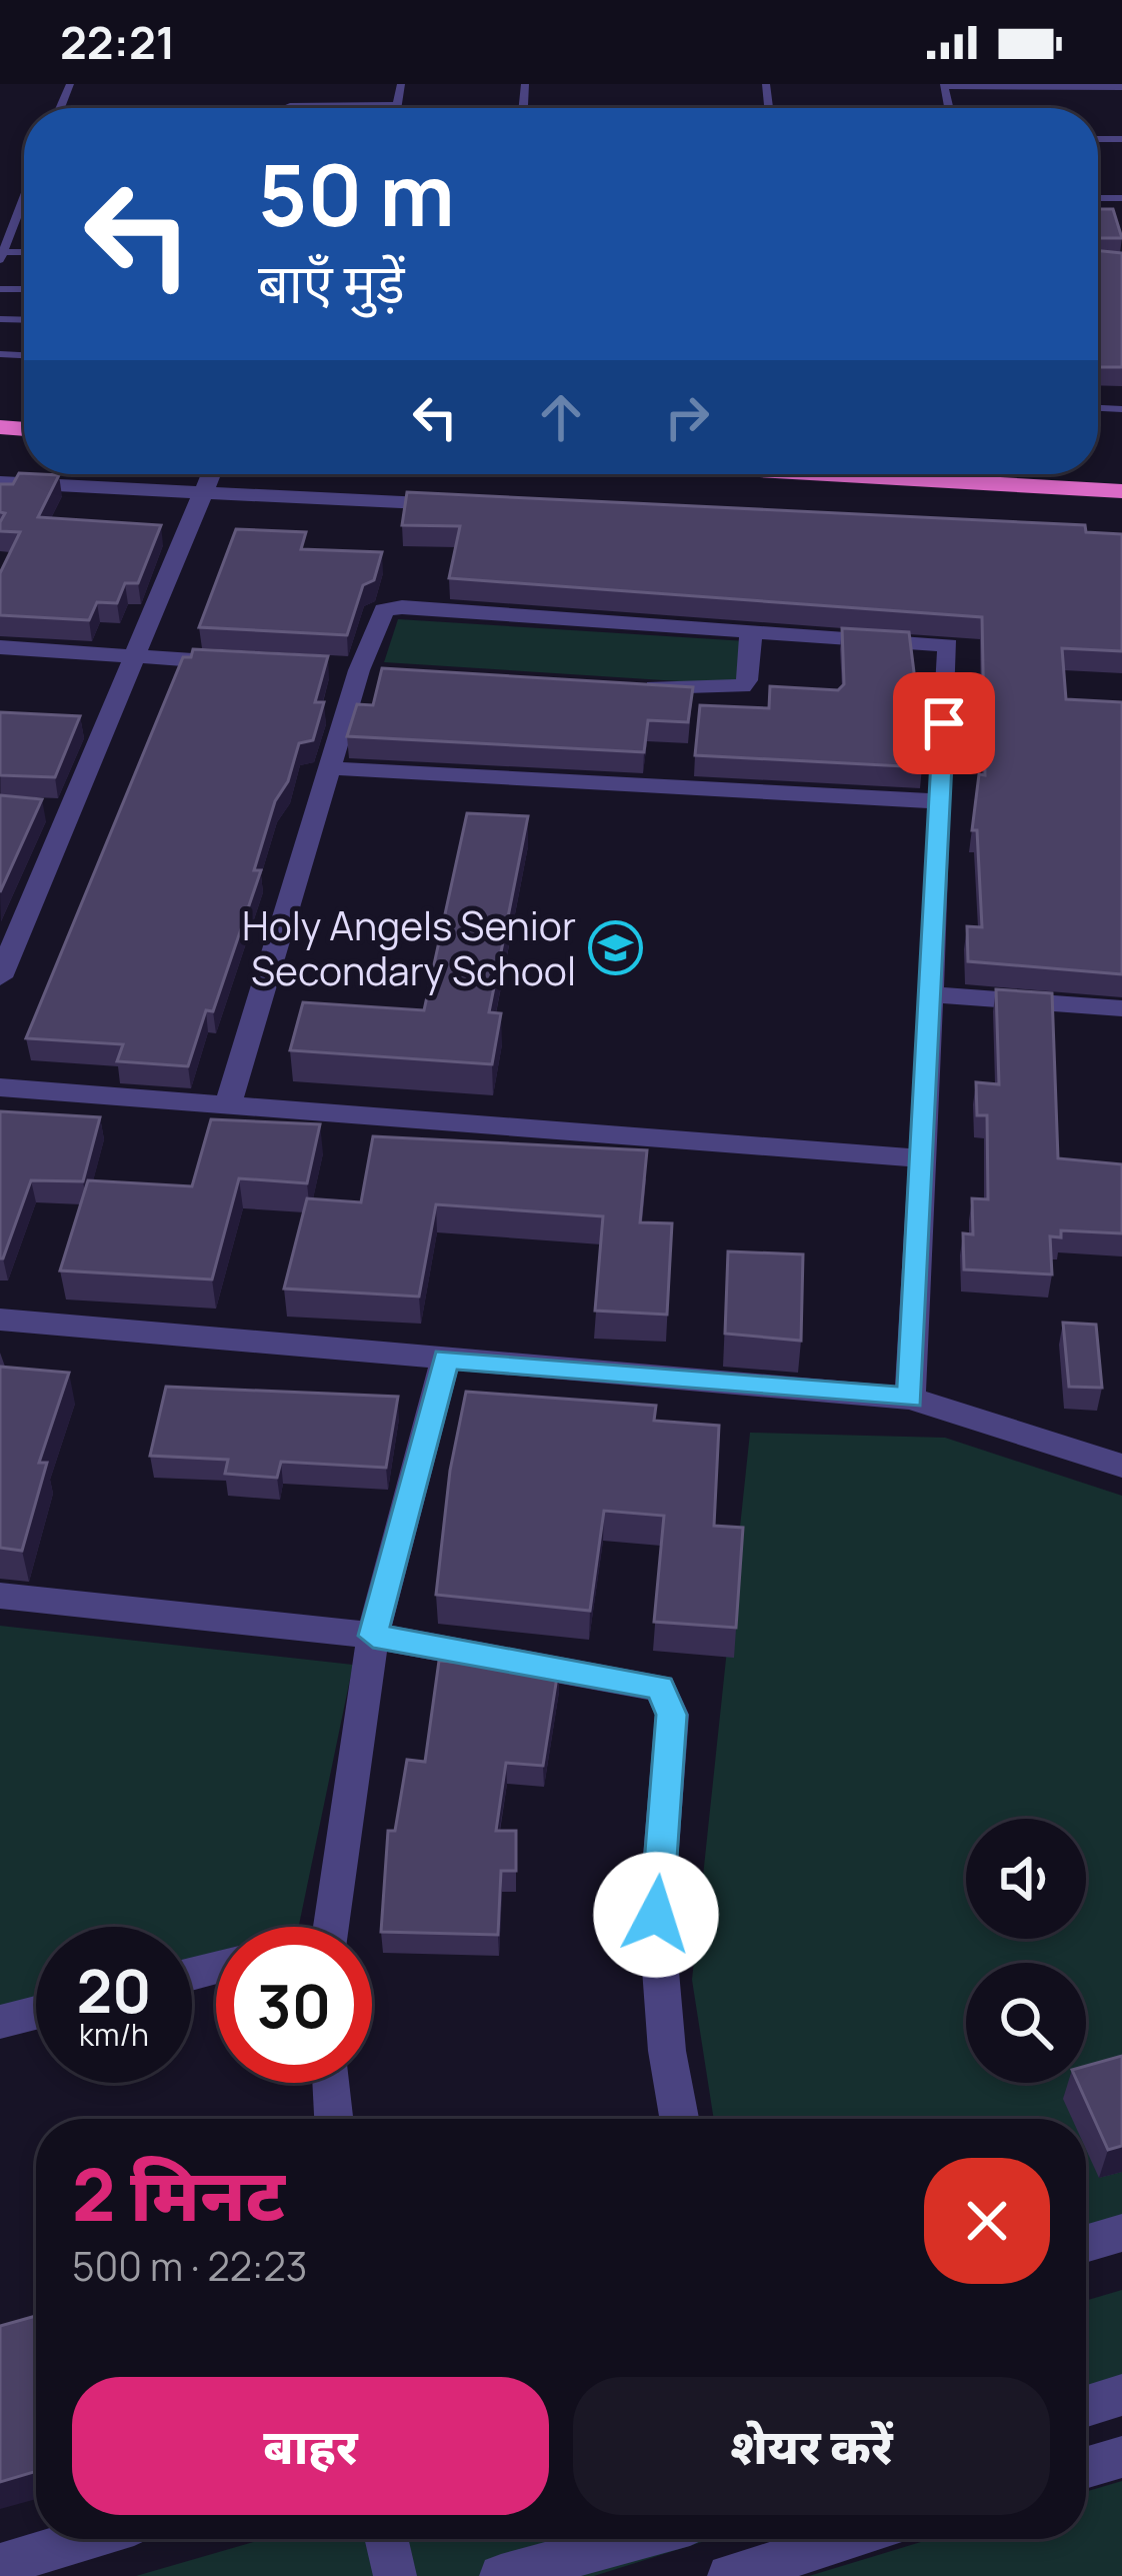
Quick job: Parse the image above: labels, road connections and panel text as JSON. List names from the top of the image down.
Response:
{
  "places": {
    "school or university": ["Holy Angels Senior Secondary School"]
  },
  "page": {
    "status": "22:21",
    "turn": ["50 m", "बाएँ मुड़ें"],
    "speed": "20 km/h",
    "limit": "30",
    "heading": ["2 मिनट", "500 m · 22:23"],
    "buttons": ["बाहर", "शेयर करें"]
  }
}
